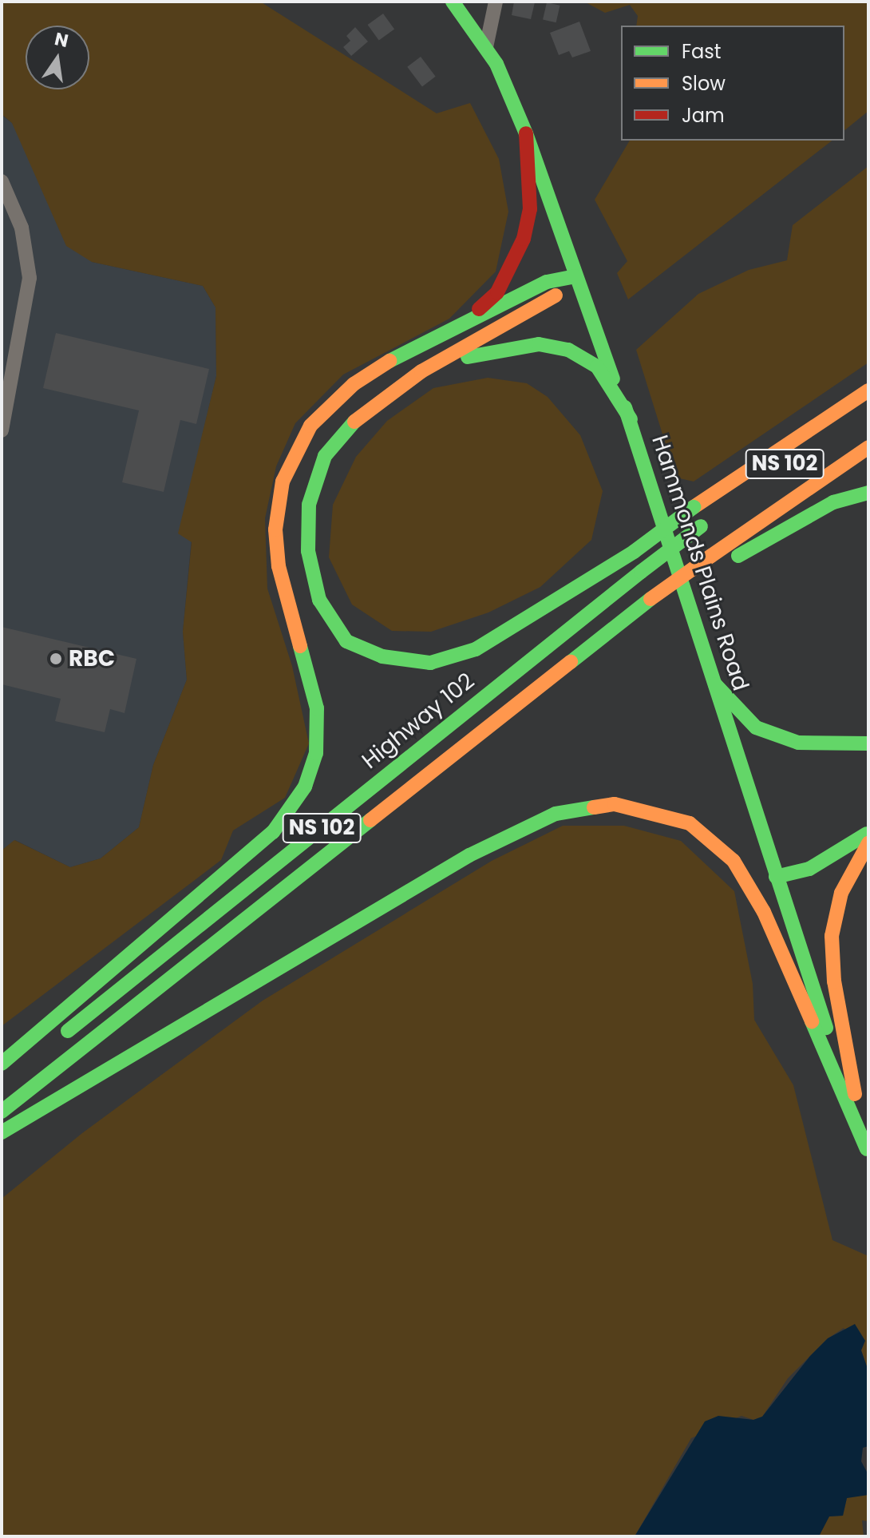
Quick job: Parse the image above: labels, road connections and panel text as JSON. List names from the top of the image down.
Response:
{
  "streets": {
    "main road": ["NS 102", "Hammonds Plains Road", "Highway 102"]
  },
  "places": ["RBC"],
  "legend": ["Fast", "Slow", "Jam"],
  "north": "top"
}
